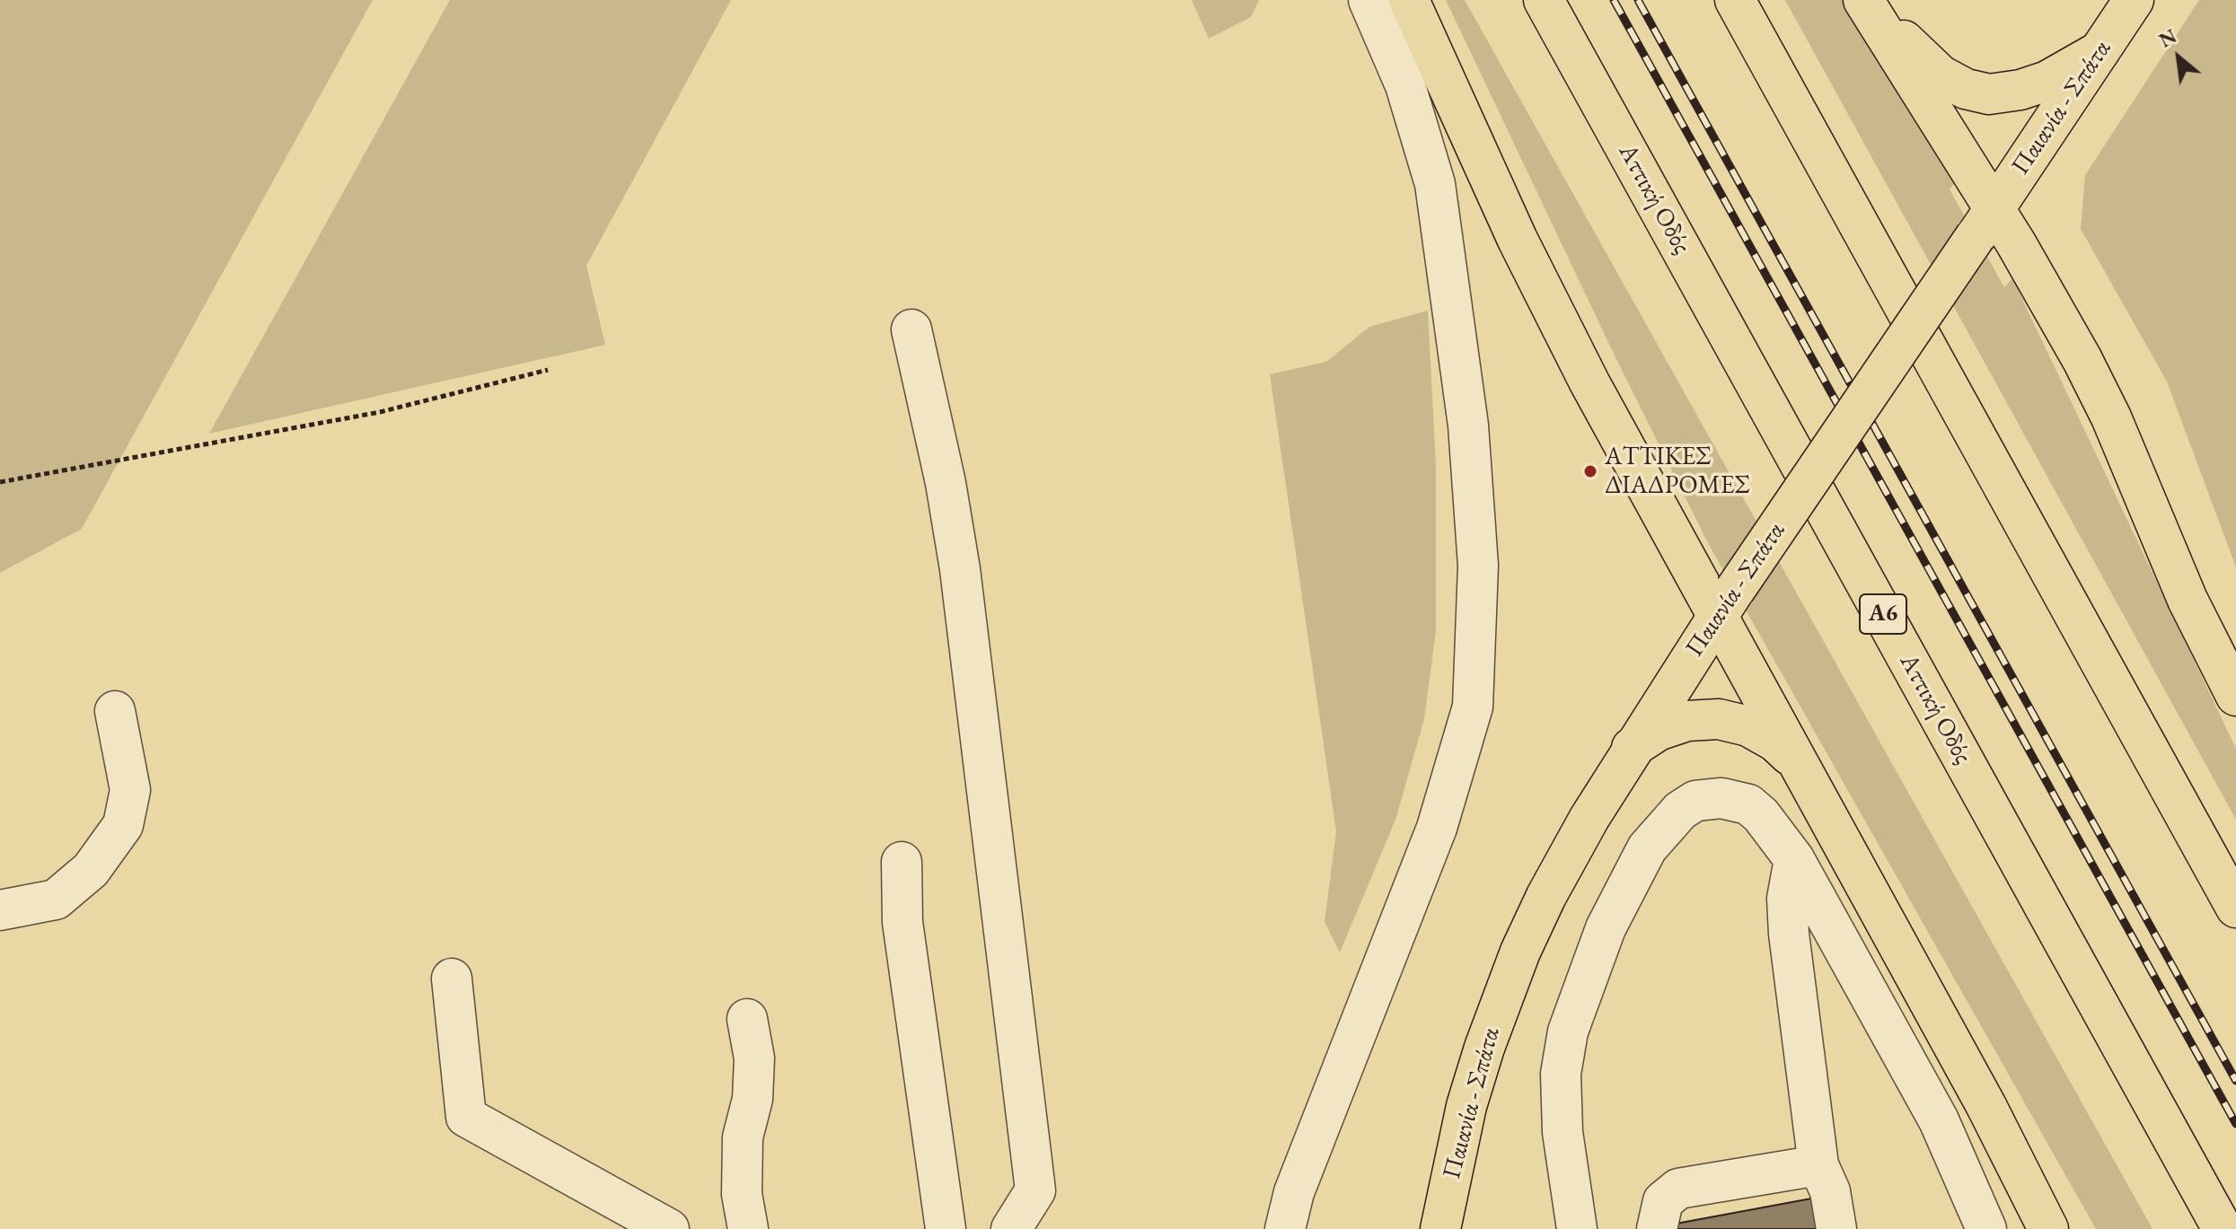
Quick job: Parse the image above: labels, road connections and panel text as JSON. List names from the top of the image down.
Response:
{
  "streets": {
    "main road": ["Παιανία - Σπάτα", "Αττική Οδός", "Α6"]
  },
  "places": ["ΑΤΤΙΚΕΣ ΔΙΑΔΡΟΜΕΣ"],
  "north": "top left"
}
